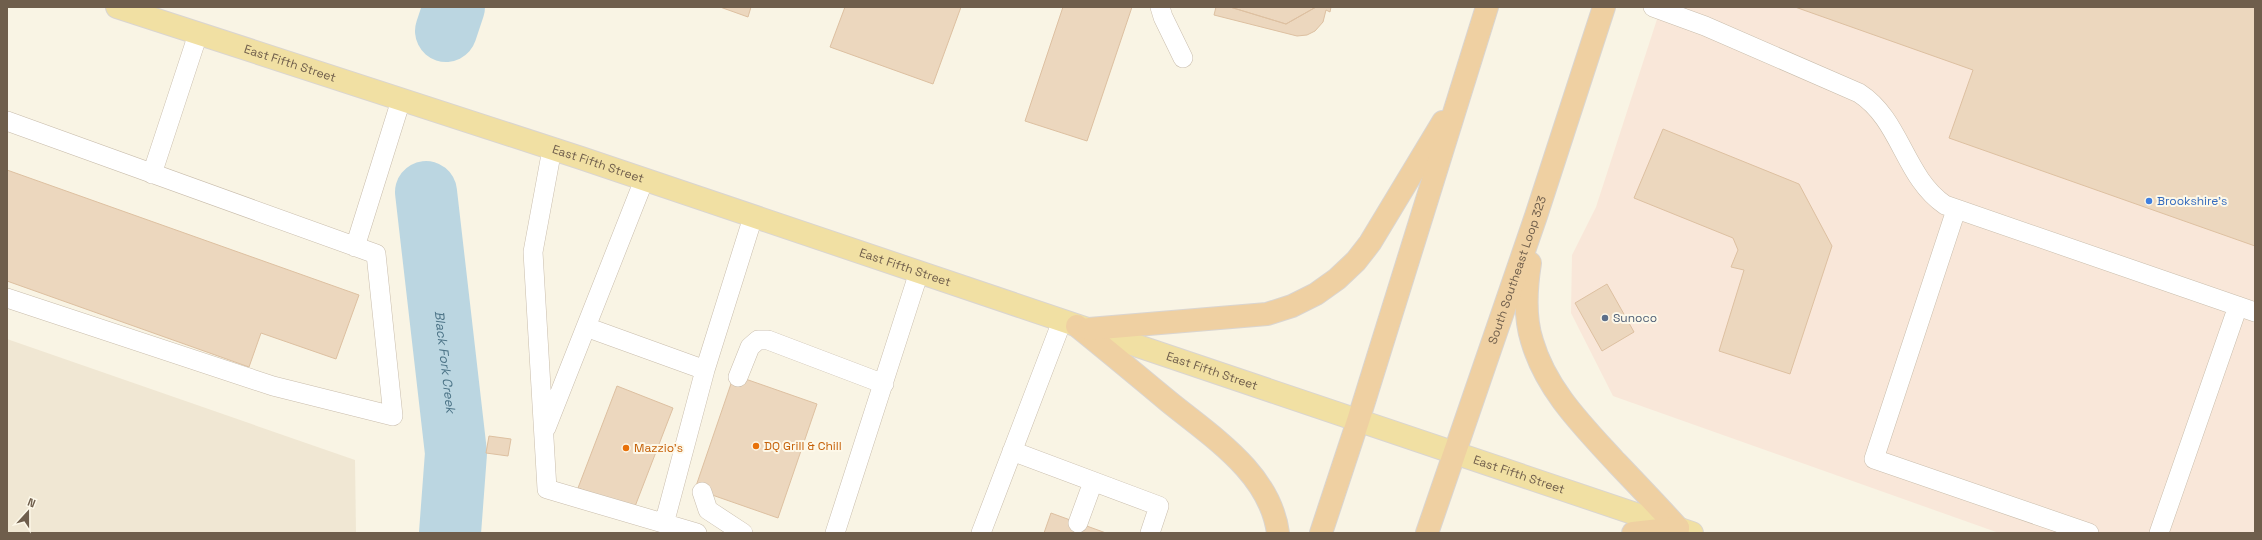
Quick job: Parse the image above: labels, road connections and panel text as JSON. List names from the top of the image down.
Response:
{
  "streets": {
    "highway": ["South Southeast Loop 323"],
    "main road": ["East Fifth Street"]
  },
  "crossings": [
    ["East Fifth Street", "South Southeast Loop 323"]
  ],
  "water": ["Black Fork Creek"],
  "places": [
    "Brookshire's",
    "Sunoco",
    "DQ Grill & Chill",
    "Mazzio's"
  ],
  "north": "top"
}
